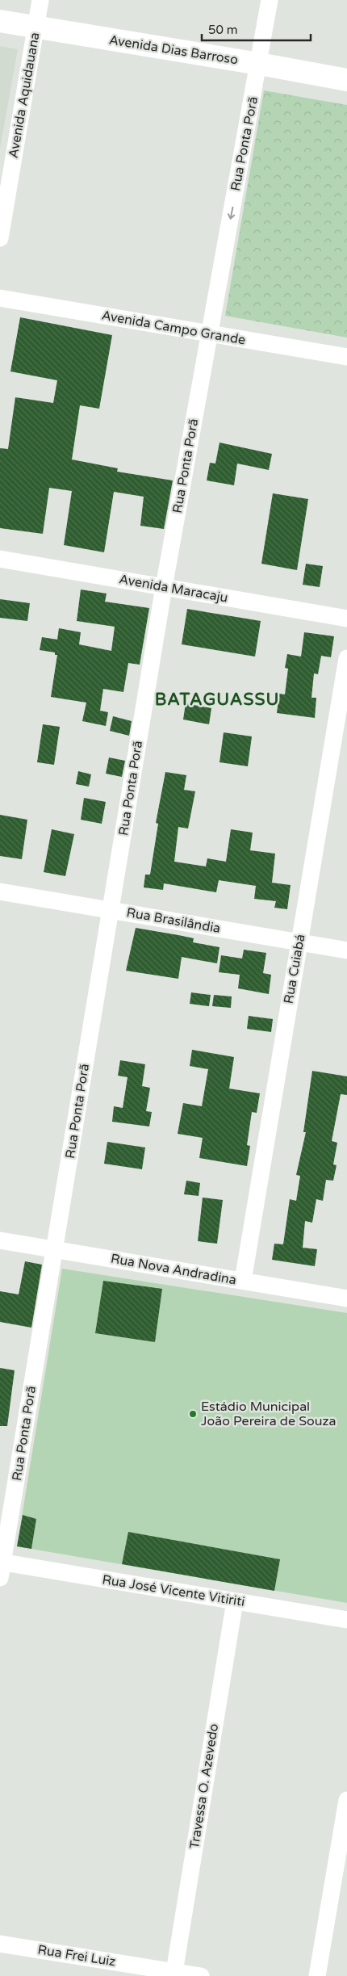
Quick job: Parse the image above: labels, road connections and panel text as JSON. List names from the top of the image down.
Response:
{
  "streets": {
    "main road": ["Avenida Dias Barroso"],
    "street": [
      "Avenida Aquidauana",
      "Rua Ponta Porã",
      "Avenida Campo Grande",
      "Avenida Maracaju",
      "Rua Brasilândia",
      "Rua Cuiabá",
      "Rua Nova Andradina",
      "Rua José Vicente Vitiriti",
      "Travessa O. Azevedo",
      "Rua Frei Luiz"
    ]
  },
  "crossings": [
    ["Avenida Dias Barroso", "Avenida Aquidauana"],
    ["Avenida Dias Barroso", "Rua Ponta Porã"],
    ["Rua Ponta Porã", "Avenida Campo Grande"],
    ["Rua Ponta Porã", "Avenida Maracaju"],
    ["Rua Ponta Porã", "Rua Brasilândia"],
    ["Rua Ponta Porã", "Rua Nova Andradina"],
    ["Rua Ponta Porã", "Rua José Vicente Vitiriti"],
    ["Rua Brasilândia", "Rua Cuiabá"],
    ["Rua Cuiabá", "Rua Nova Andradina"],
    ["Rua José Vicente Vitiriti", "Travessa O. Azevedo"],
    ["Travessa O. Azevedo", "Rua Frei Luiz"]
  ],
  "districts": ["BATAGUASSU"],
  "places": ["Estádio Municipal João Pereira de Souza"],
  "scale_bar": "50 m"
}
